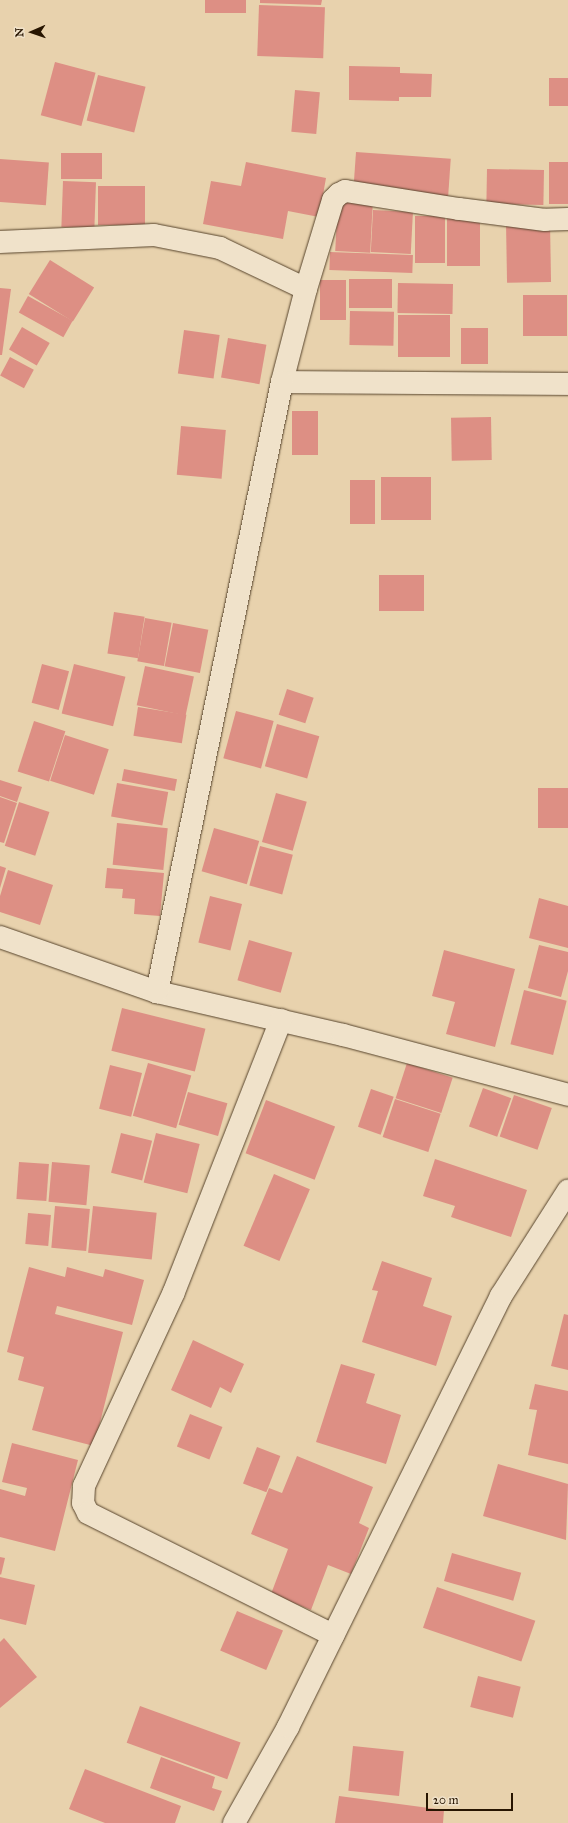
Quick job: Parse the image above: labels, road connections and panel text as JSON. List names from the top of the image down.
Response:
{
  "scale_bar": "20 m",
  "north": "left"
}
